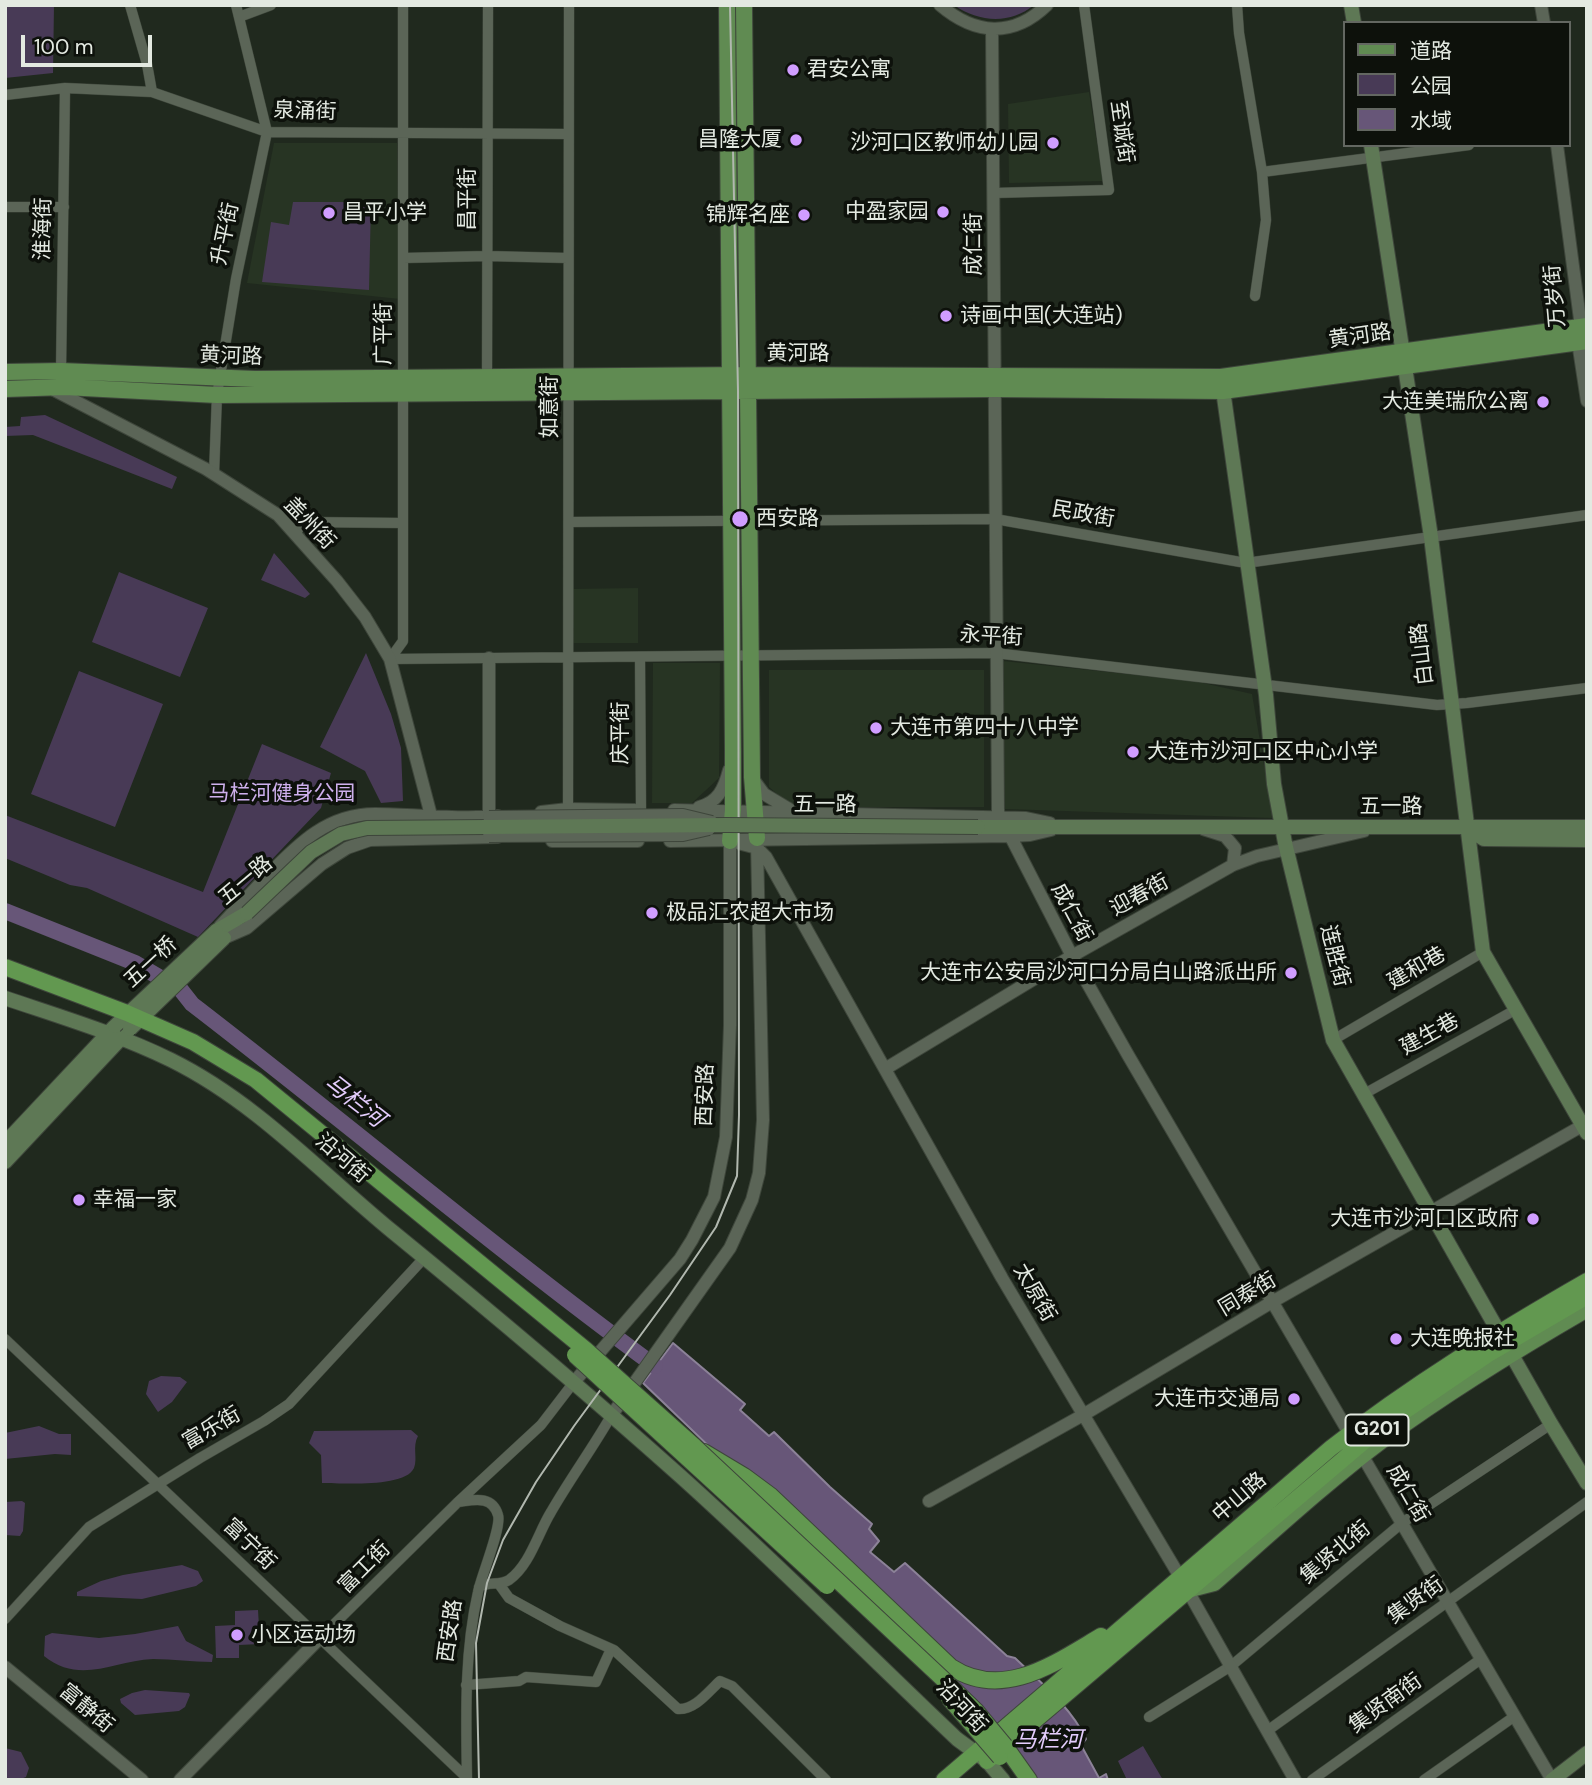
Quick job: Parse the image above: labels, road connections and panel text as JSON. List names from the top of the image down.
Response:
{
  "streets": {
    "highway": ["G201", "中山路"],
    "main road": [
      "黄河路",
      "白山路",
      "五一路",
      "连胜街",
      "五一桥",
      "西安路",
      "沿河街"
    ],
    "street": [
      "泉涌街",
      "至诚街",
      "昌平街",
      "淮海街",
      "升平街",
      "成仁街",
      "万岁街",
      "广平街",
      "如意街",
      "民政街",
      "盖州街",
      "永平街",
      "庆平街",
      "迎春街",
      "建和巷",
      "建生巷",
      "太原街",
      "同泰街",
      "富乐街",
      "富宁街",
      "集贤北街",
      "富工街",
      "集贤街",
      "集贤南街",
      "富静街"
    ]
  },
  "crossings": [
    ["泉涌街", "昌平街"],
    ["泉涌街", "淮海街"],
    ["泉涌街", "升平街"],
    ["泉涌街", "广平街"],
    ["泉涌街", "如意街"],
    ["至诚街", "成仁街"],
    ["昌平街", "黄河路"],
    ["淮海街", "黄河路"],
    ["升平街", "黄河路"],
    ["升平街", "盖州街"],
    ["成仁街", "黄河路"],
    ["成仁街", "民政街"],
    ["成仁街", "永平街"],
    ["成仁街", "五一路"],
    ["成仁街", "迎春街"],
    ["成仁街", "同泰街"],
    ["成仁街", "中山路"],
    ["成仁街", "集贤北街"],
    ["成仁街", "集贤街"],
    ["成仁街", "集贤南街"],
    ["万岁街", "黄河路"],
    ["广平街", "黄河路"],
    ["广平街", "盖州街"],
    ["广平街", "永平街"],
    ["黄河路", "如意街"],
    ["黄河路", "盖州街"],
    ["黄河路", "白山路"],
    ["黄河路", "连胜街"],
    ["黄河路", "西安路"],
    ["如意街", "民政街"],
    ["如意街", "永平街"],
    ["民政街", "白山路"],
    ["民政街", "连胜街"],
    ["民政街", "西安路"],
    ["盖州街", "永平街"],
    ["永平街", "白山路"],
    ["永平街", "庆平街"],
    ["永平街", "连胜街"],
    ["永平街", "西安路"],
    ["白山路", "五一路"],
    ["白山路", "建和巷"],
    ["白山路", "建生巷"],
    ["白山路", "同泰街"],
    ["五一路", "迎春街"],
    ["五一路", "连胜街"],
    ["五一路", "五一桥"],
    ["五一路", "西安路"],
    ["五一路", "太原街"],
    ["迎春街", "连胜街"],
    ["迎春街", "太原街"],
    ["连胜街", "建和巷"],
    ["连胜街", "建生巷"],
    ["连胜街", "同泰街"],
    ["连胜街", "中山路"],
    ["连胜街", "集贤北街"],
    ["五一桥", "沿河街"],
    ["西安路", "沿河街"],
    ["西安路", "太原街"],
    ["西安路", "富宁街"],
    ["西安路", "富工街"],
    ["沿河街", "富乐街"],
    ["沿河街", "中山路"],
    ["沿河街", "富工街"],
    ["太原街", "同泰街"],
    ["太原街", "中山路"],
    ["太原街", "集贤北街"],
    ["太原街", "集贤街"],
    ["富乐街", "富宁街"],
    ["富宁街", "富工街"]
  ],
  "water": ["马栏河"],
  "parks": ["马栏河健身公园"],
  "places": [
    "君安公寓",
    "昌隆大厦",
    "沙河口区教师幼儿园",
    "中盈家园",
    "昌平小学",
    "锦辉名座",
    "诗画中国(大连站)",
    "大连美瑞欣公离",
    "西安路",
    "大连市第四十八中学",
    "大连市沙河口区中心小学",
    "极品汇农超大市场",
    "大连市公安局沙河口分局白山路派出所",
    "幸福一家",
    "大连市沙河口区政府",
    "大连晚报社",
    "大连市交通局",
    "小区运动场"
  ],
  "legend": ["道路", "公园", "水域"],
  "scale_bar": "100 m"
}
